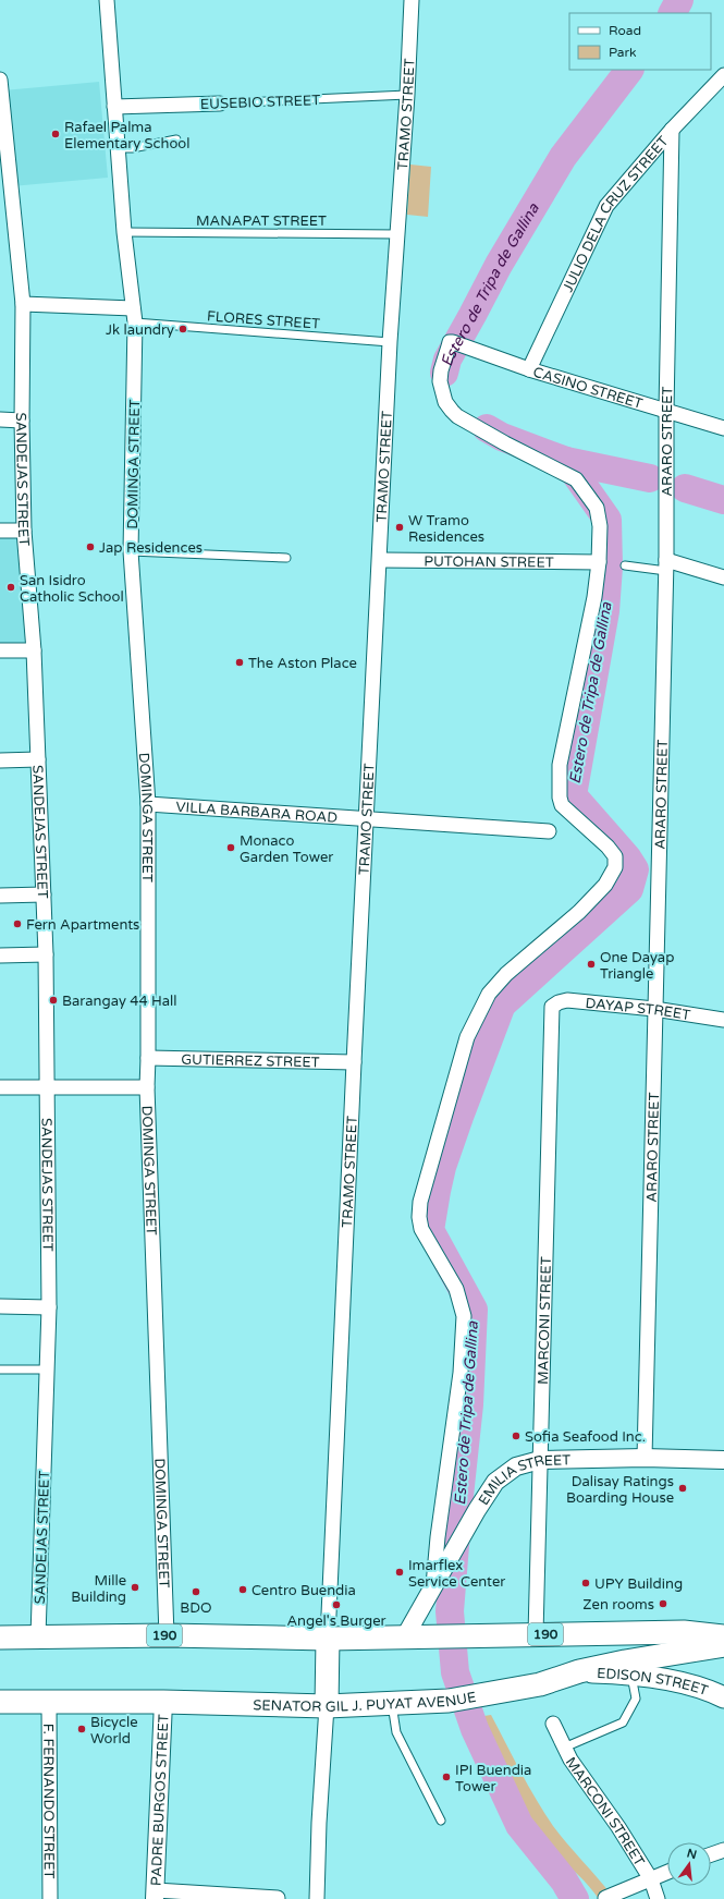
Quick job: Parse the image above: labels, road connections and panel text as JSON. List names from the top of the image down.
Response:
{
  "streets": {
    "main road": ["190", "EDISON STREET", "SENATOR GIL J. PUYAT AVENUE"],
    "street": [
      "EUSEBIO STREET",
      "TRAMO STREET",
      "JULIO DELA CRUZ STREET",
      "CASINO STREET",
      "ARARO STREET",
      "DOMINGA STREET",
      "SANDEJAS STREET",
      "PUTOHAN STREET",
      "VILLA BARBARA ROAD",
      "DAYAP STREET",
      "GUTIERREZ STREET",
      "MARCONI STREET",
      "EMILIA STREET",
      "F. FERNANDO STREET",
      "PADRE BURGOS STREET"
    ],
    "lane": ["MANAPAT STREET", "FLORES STREET"]
  },
  "crossings": [
    ["EUSEBIO STREET", "TRAMO STREET"],
    ["EUSEBIO STREET", "DOMINGA STREET"],
    ["TRAMO STREET", "MANAPAT STREET"],
    ["TRAMO STREET", "FLORES STREET"],
    ["TRAMO STREET", "PUTOHAN STREET"],
    ["TRAMO STREET", "VILLA BARBARA ROAD"],
    ["TRAMO STREET", "GUTIERREZ STREET"],
    ["TRAMO STREET", "190"],
    ["JULIO DELA CRUZ STREET", "CASINO STREET"],
    ["JULIO DELA CRUZ STREET", "ARARO STREET"],
    ["MANAPAT STREET", "DOMINGA STREET"],
    ["FLORES STREET", "DOMINGA STREET"],
    ["CASINO STREET", "ARARO STREET"],
    ["CASINO STREET", "PUTOHAN STREET"],
    ["ARARO STREET", "DAYAP STREET"],
    ["ARARO STREET", "EMILIA STREET"],
    ["DOMINGA STREET", "VILLA BARBARA ROAD"],
    ["DOMINGA STREET", "GUTIERREZ STREET"],
    ["DOMINGA STREET", "190"],
    ["SANDEJAS STREET", "190"],
    ["DAYAP STREET", "MARCONI STREET"],
    ["MARCONI STREET", "EMILIA STREET"],
    ["MARCONI STREET", "190"],
    ["EMILIA STREET", "190"],
    ["EDISON STREET", "SENATOR GIL J. PUYAT AVENUE"],
    ["SENATOR GIL J. PUYAT AVENUE", "F. FERNANDO STREET"],
    ["SENATOR GIL J. PUYAT AVENUE", "PADRE BURGOS STREET"]
  ],
  "water": ["Estero de Tripa de Gallina"],
  "places": [
    "Rafael Palma Elementary School",
    "Jk laundry",
    "W Tramo Residences",
    "Jap Residences",
    "San Isidro Catholic School",
    "The Aston Place",
    "Monaco Garden Tower",
    "Fern Apartments",
    "One Dayap Triangle",
    "Barangay 44 Hall",
    "Sofia Seafood Inc.",
    "Dalisay Ratings Boarding House",
    "Imarflex Service Center",
    "UPY Building",
    "Mille Building",
    "Centro Buendia",
    "BDO",
    "Zen rooms",
    "Angel's Burger",
    "Bicycle World",
    "IPI Buendia Tower"
  ],
  "legend": ["Road", "Park"],
  "north": "top"
}
